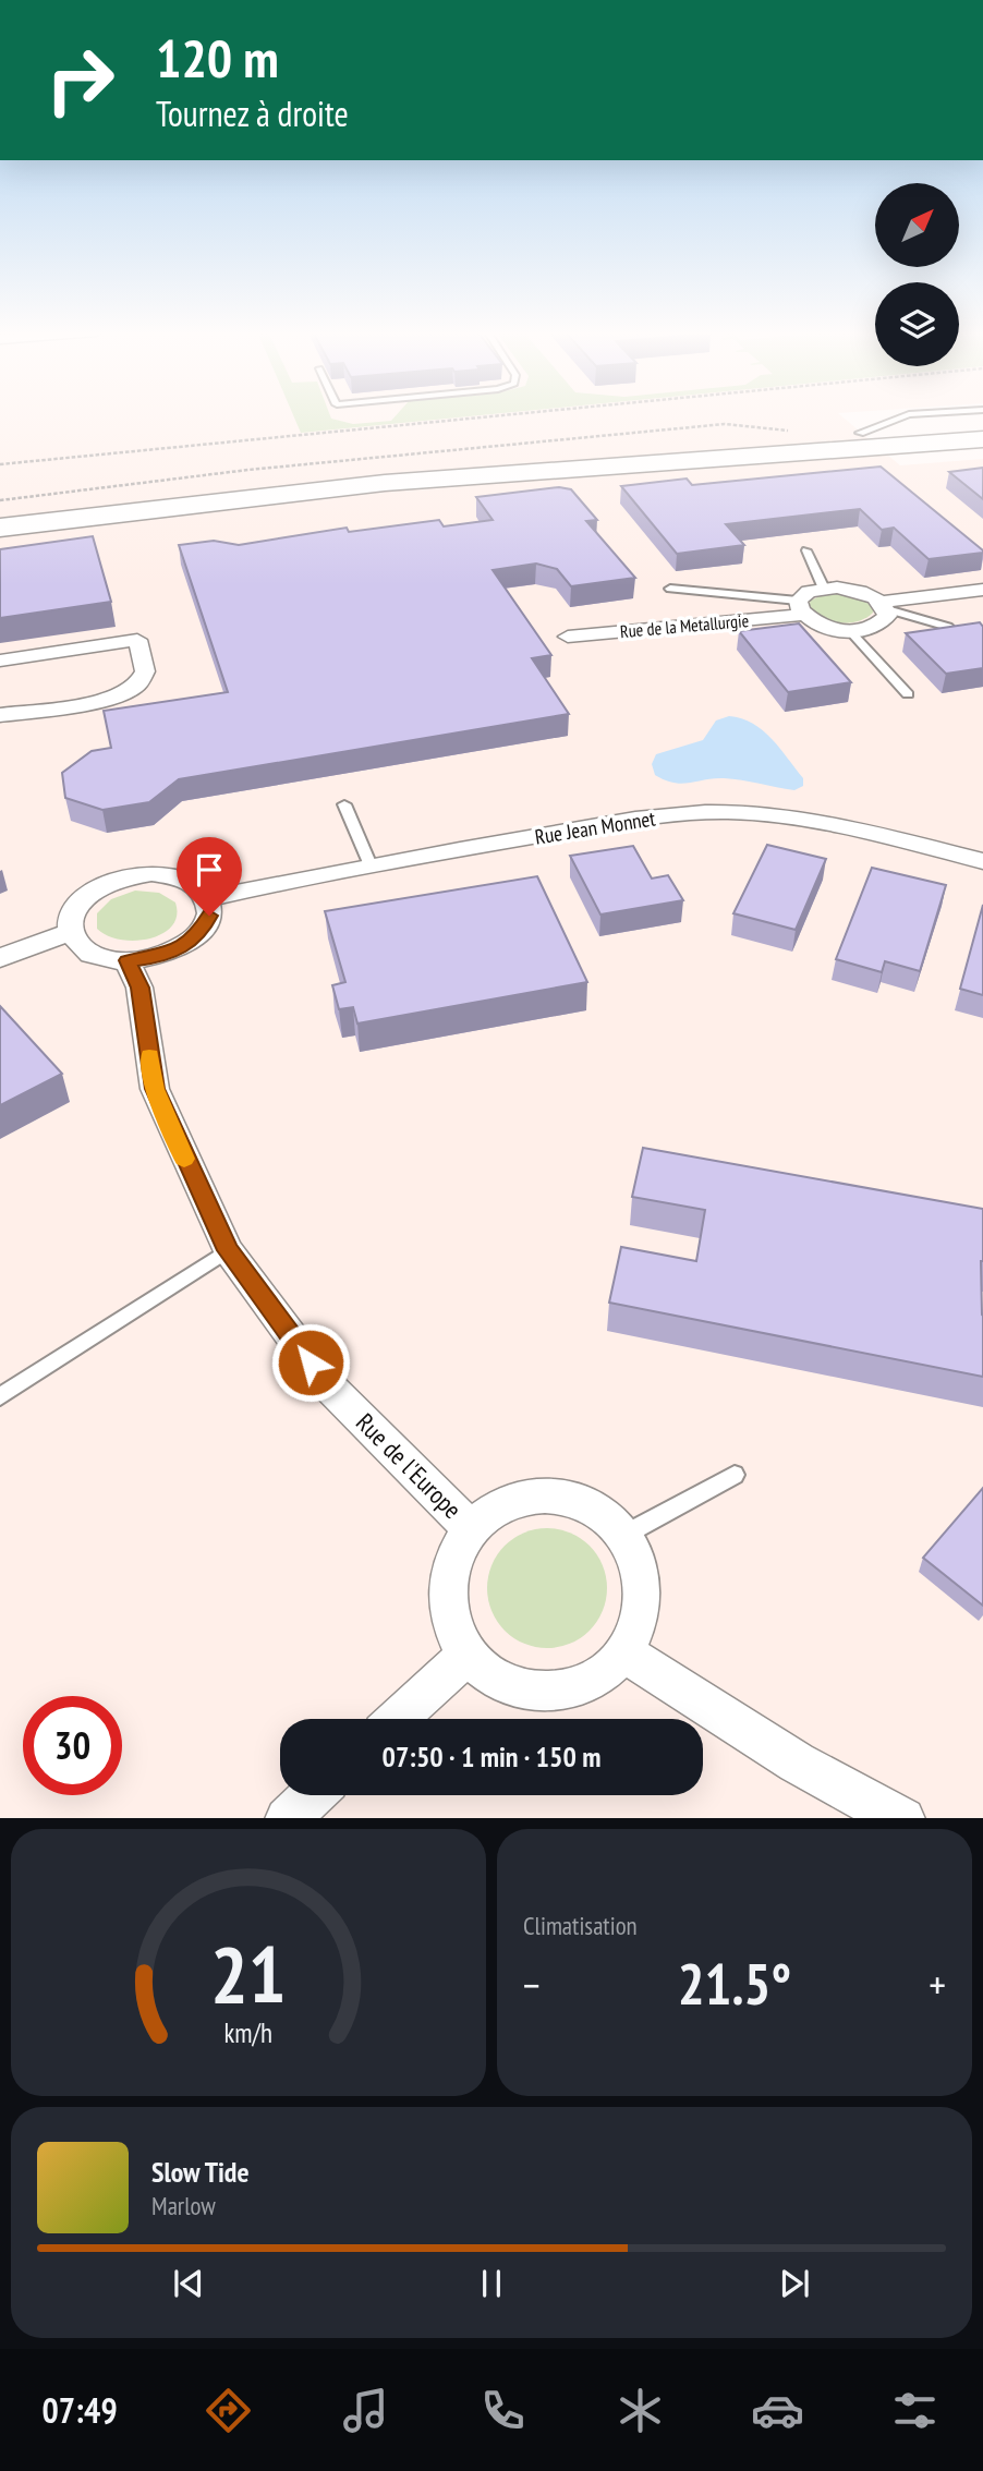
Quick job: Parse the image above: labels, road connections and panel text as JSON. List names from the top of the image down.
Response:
{
  "streets": {
    "street": ["Rue de la Metallurgie", "Rue Jean Monnet", "Rue de l'Europe"]
  },
  "crossings": [
    ["Rue Jean Monnet", "Rue de l'Europe"]
  ],
  "north": "top right",
  "page": {
    "turn": ["120 m", "Tournez à droite"],
    "limit": "30",
    "trip": "07:50 · 1 min · 150 m",
    "tile": "Climatisation",
    "heat": ["−", "21.5°", "+"],
    "song": ["Slow Tide", "Marlow"],
    "tabs": "07:49",
    "gauge": ["21", "km/h"]
  }
}
